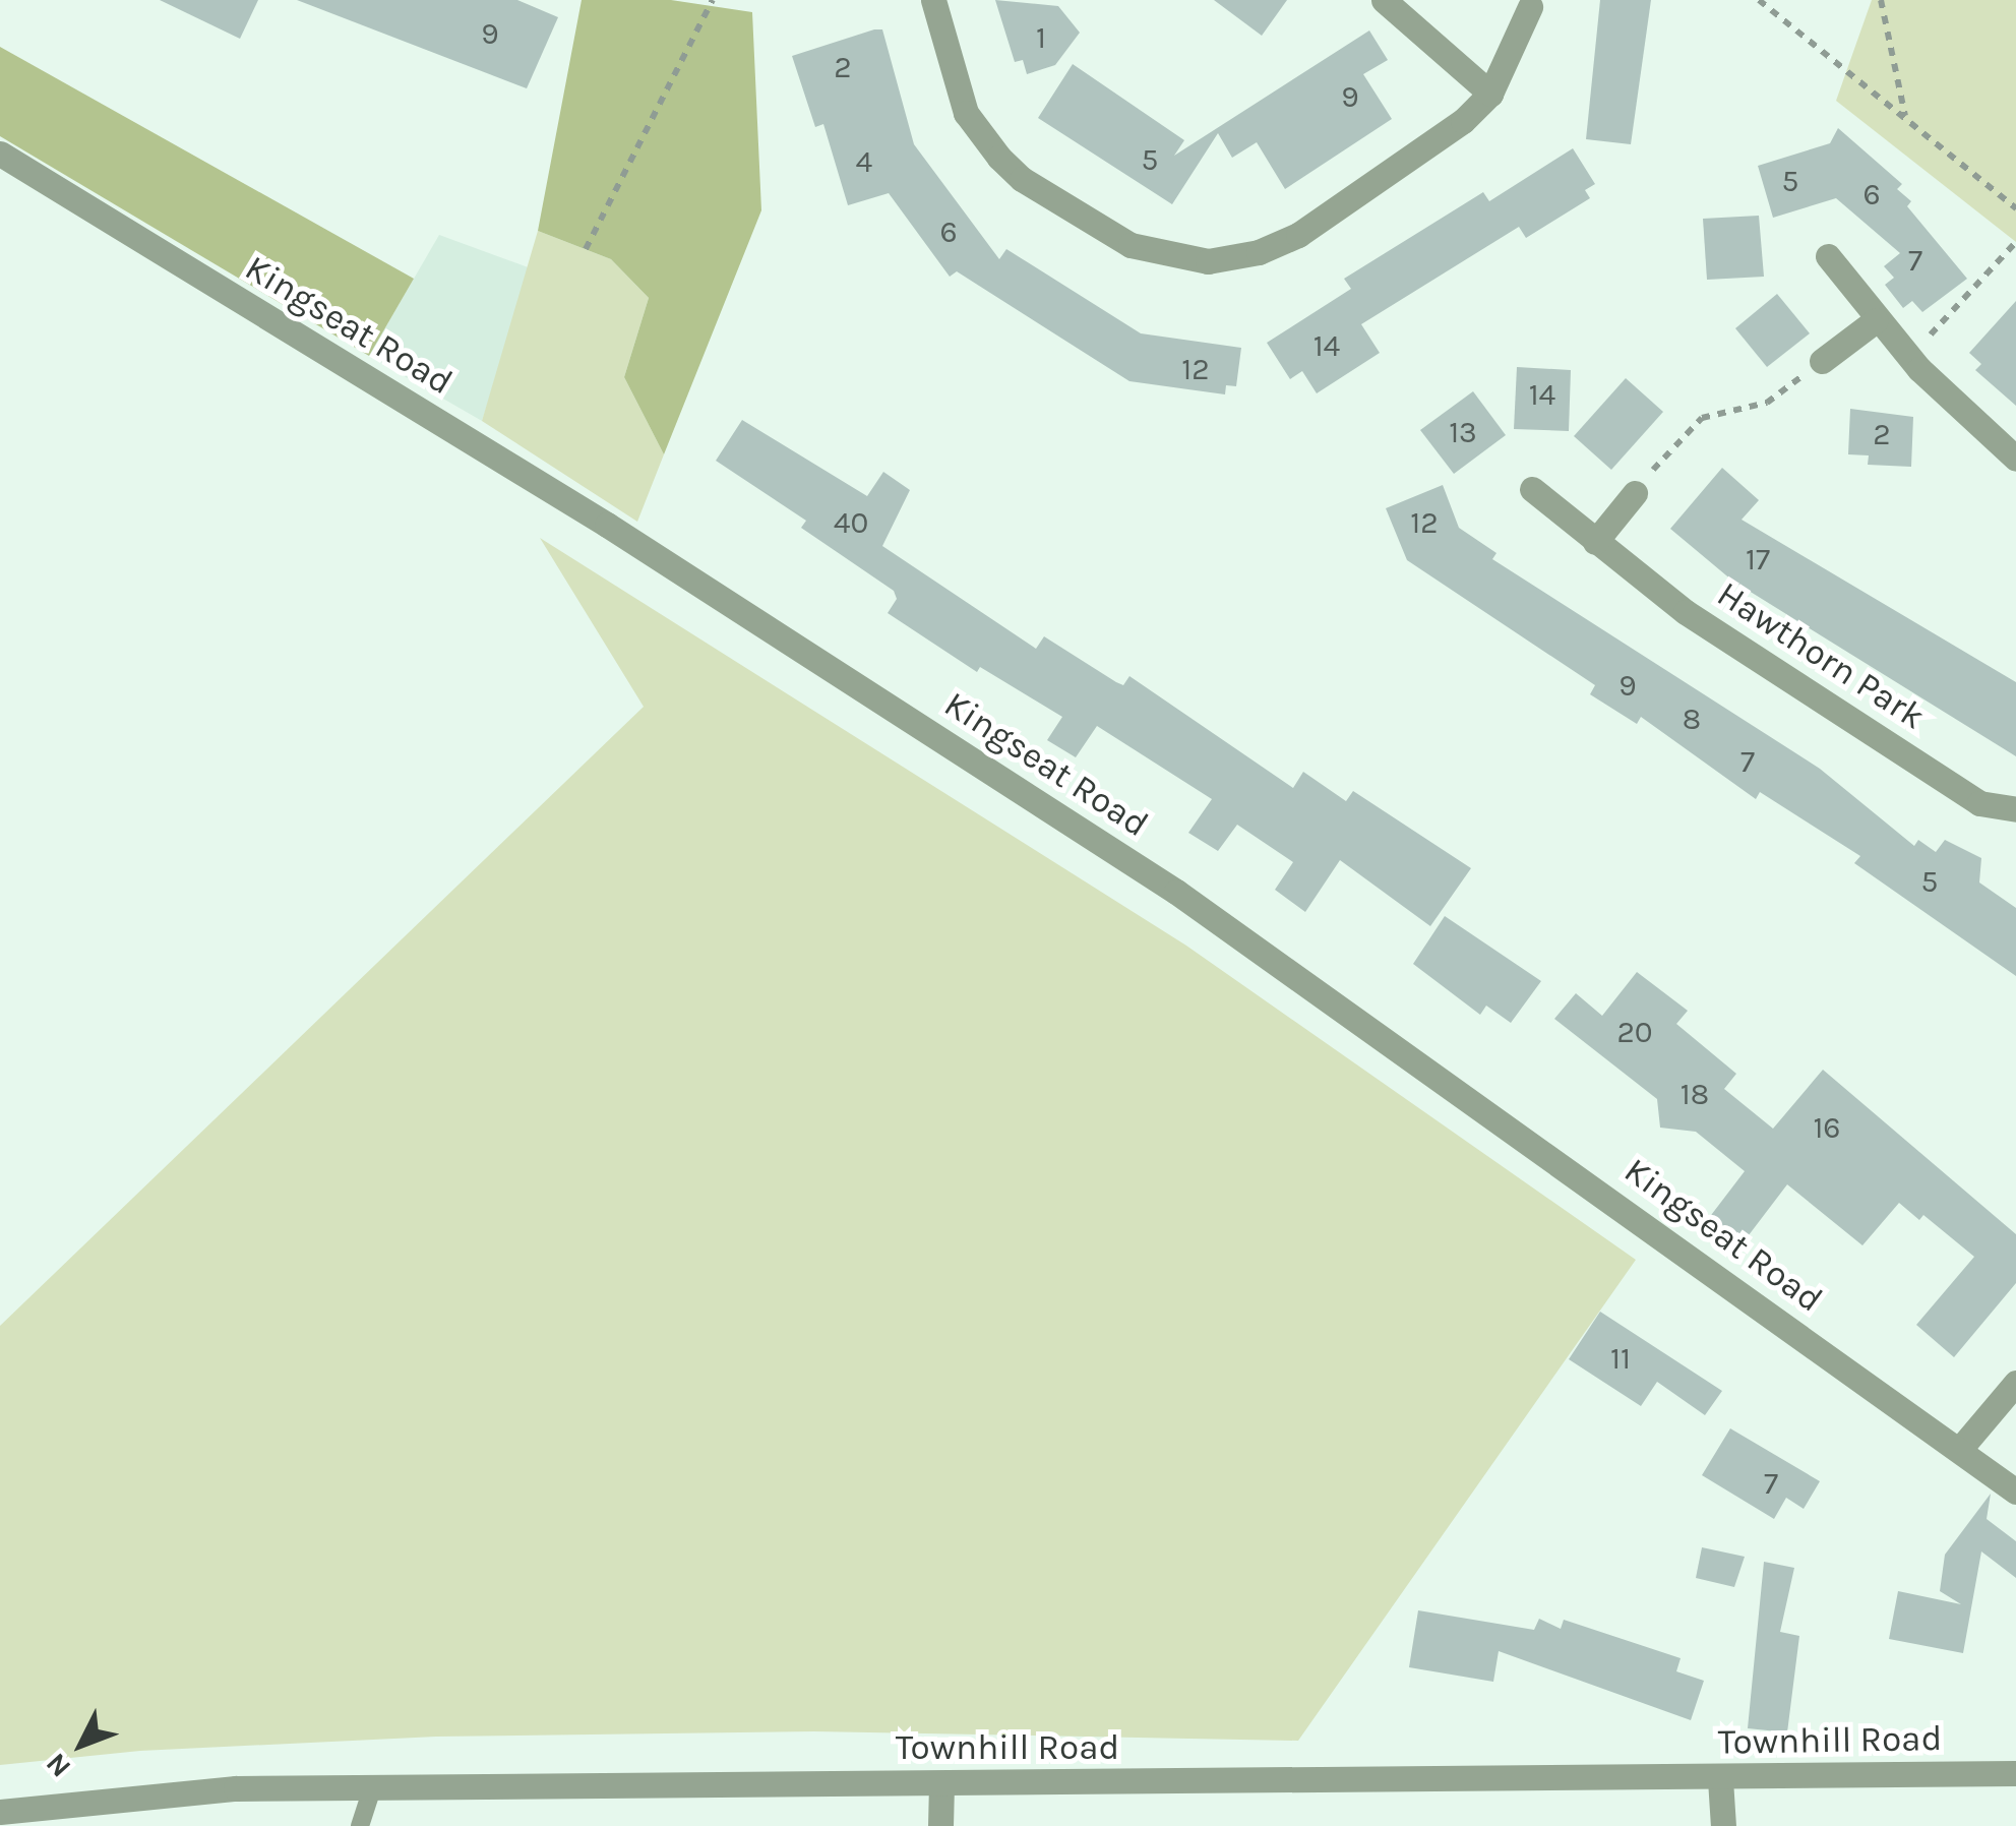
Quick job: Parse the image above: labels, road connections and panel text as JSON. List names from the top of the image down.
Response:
{
  "streets": {
    "street": ["Kingseat Road", "Hawthorn Park", "Townhill Road"]
  },
  "house_numbers": [
    "9",
    "1",
    "2",
    "9",
    "5",
    "4",
    "5",
    "6",
    "6",
    "7",
    "14",
    "12",
    "14",
    "13",
    "2",
    "40",
    "12",
    "17",
    "9",
    "8",
    "7",
    "5",
    "20",
    "18",
    "16",
    "11",
    "7"
  ],
  "north": "bottom left"
}
